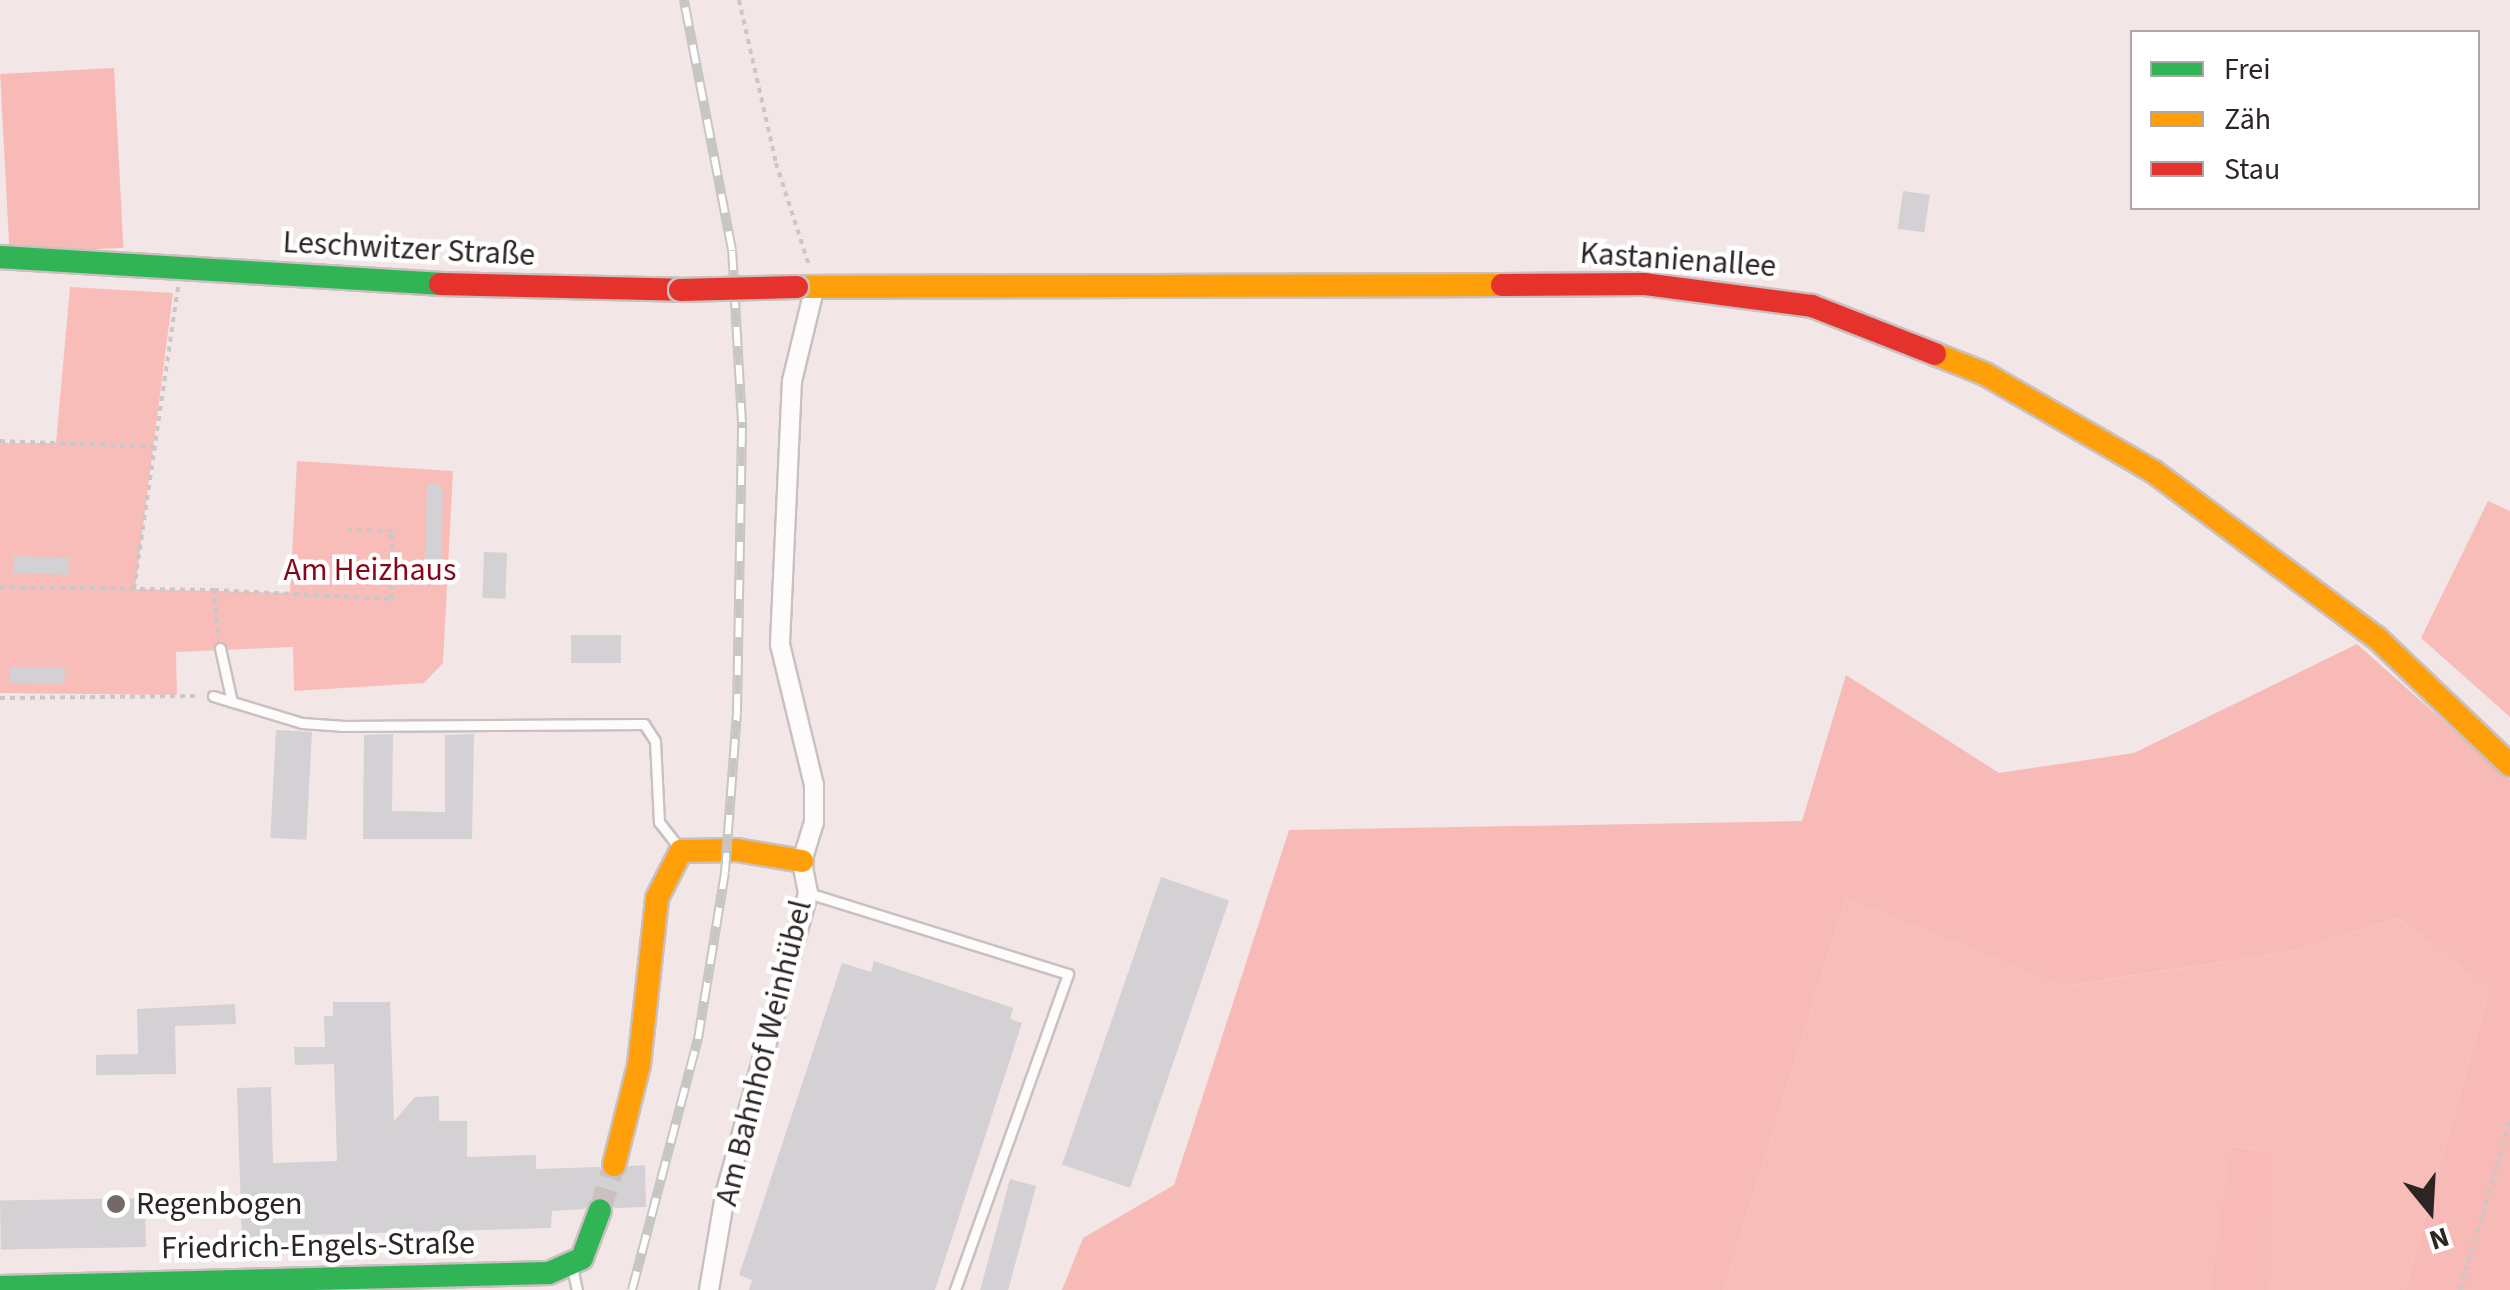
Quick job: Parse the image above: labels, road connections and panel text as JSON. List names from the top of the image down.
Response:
{
  "streets": {
    "street": [
      "Leschwitzer Straße",
      "Kastanienallee",
      "Am Bahnhof Weinhübel",
      "Friedrich-Engels-Straße"
    ]
  },
  "crossings": [
    ["Leschwitzer Straße", "Kastanienallee"],
    ["Leschwitzer Straße", "Am Bahnhof Weinhübel"],
    ["Kastanienallee", "Am Bahnhof Weinhübel"]
  ],
  "parks": ["Am Heizhaus"],
  "places": ["Regenbogen"],
  "legend": ["Frei", "Zäh", "Stau"],
  "north": "bottom"
}
